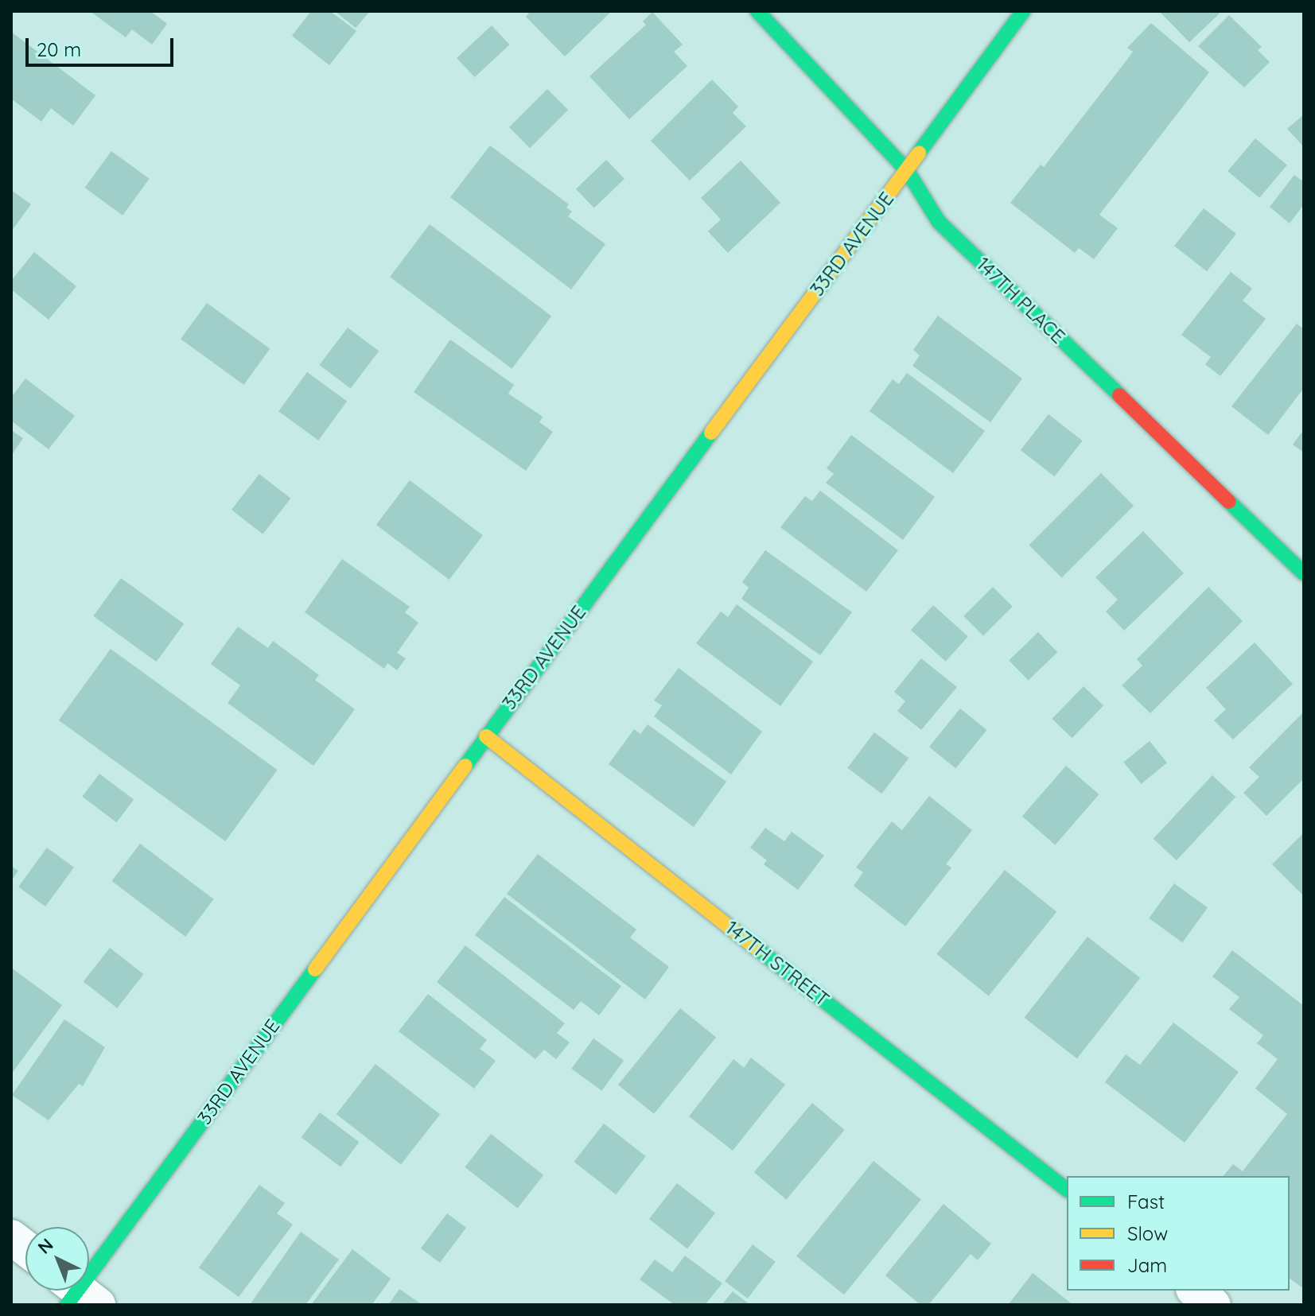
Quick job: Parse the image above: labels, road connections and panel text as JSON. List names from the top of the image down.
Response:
{
  "streets": {
    "street": ["33RD AVENUE", "147TH PLACE", "147TH STREET"]
  },
  "crossings": [
    ["33RD AVENUE", "147TH PLACE"],
    ["33RD AVENUE", "147TH STREET"]
  ],
  "legend": ["Fast", "Slow", "Jam"],
  "scale_bar": "20 m",
  "north": "top left"
}
